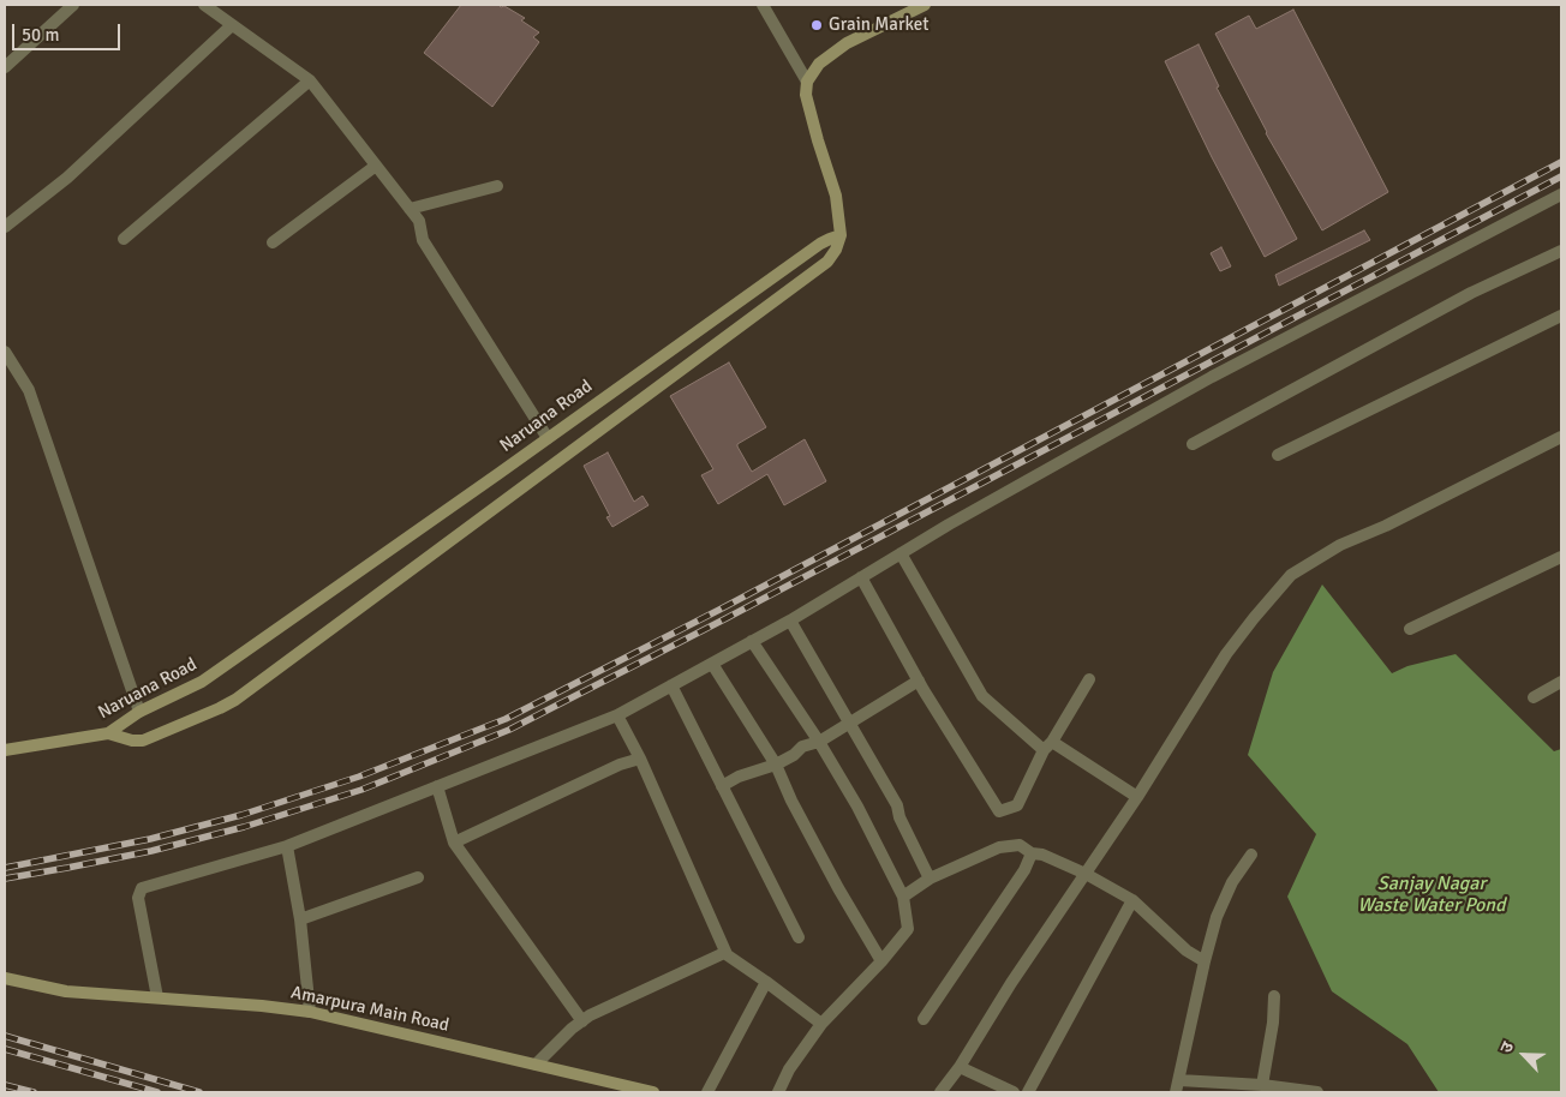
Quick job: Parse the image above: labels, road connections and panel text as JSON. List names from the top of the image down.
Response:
{
  "streets": {
    "street": ["Naruana Road", "Amarpura Main Road"]
  },
  "water": ["Sanjay Nagar Waste Water Pond"],
  "places": ["Grain Market"],
  "scale_bar": "50 m",
  "north": "top left"
}
